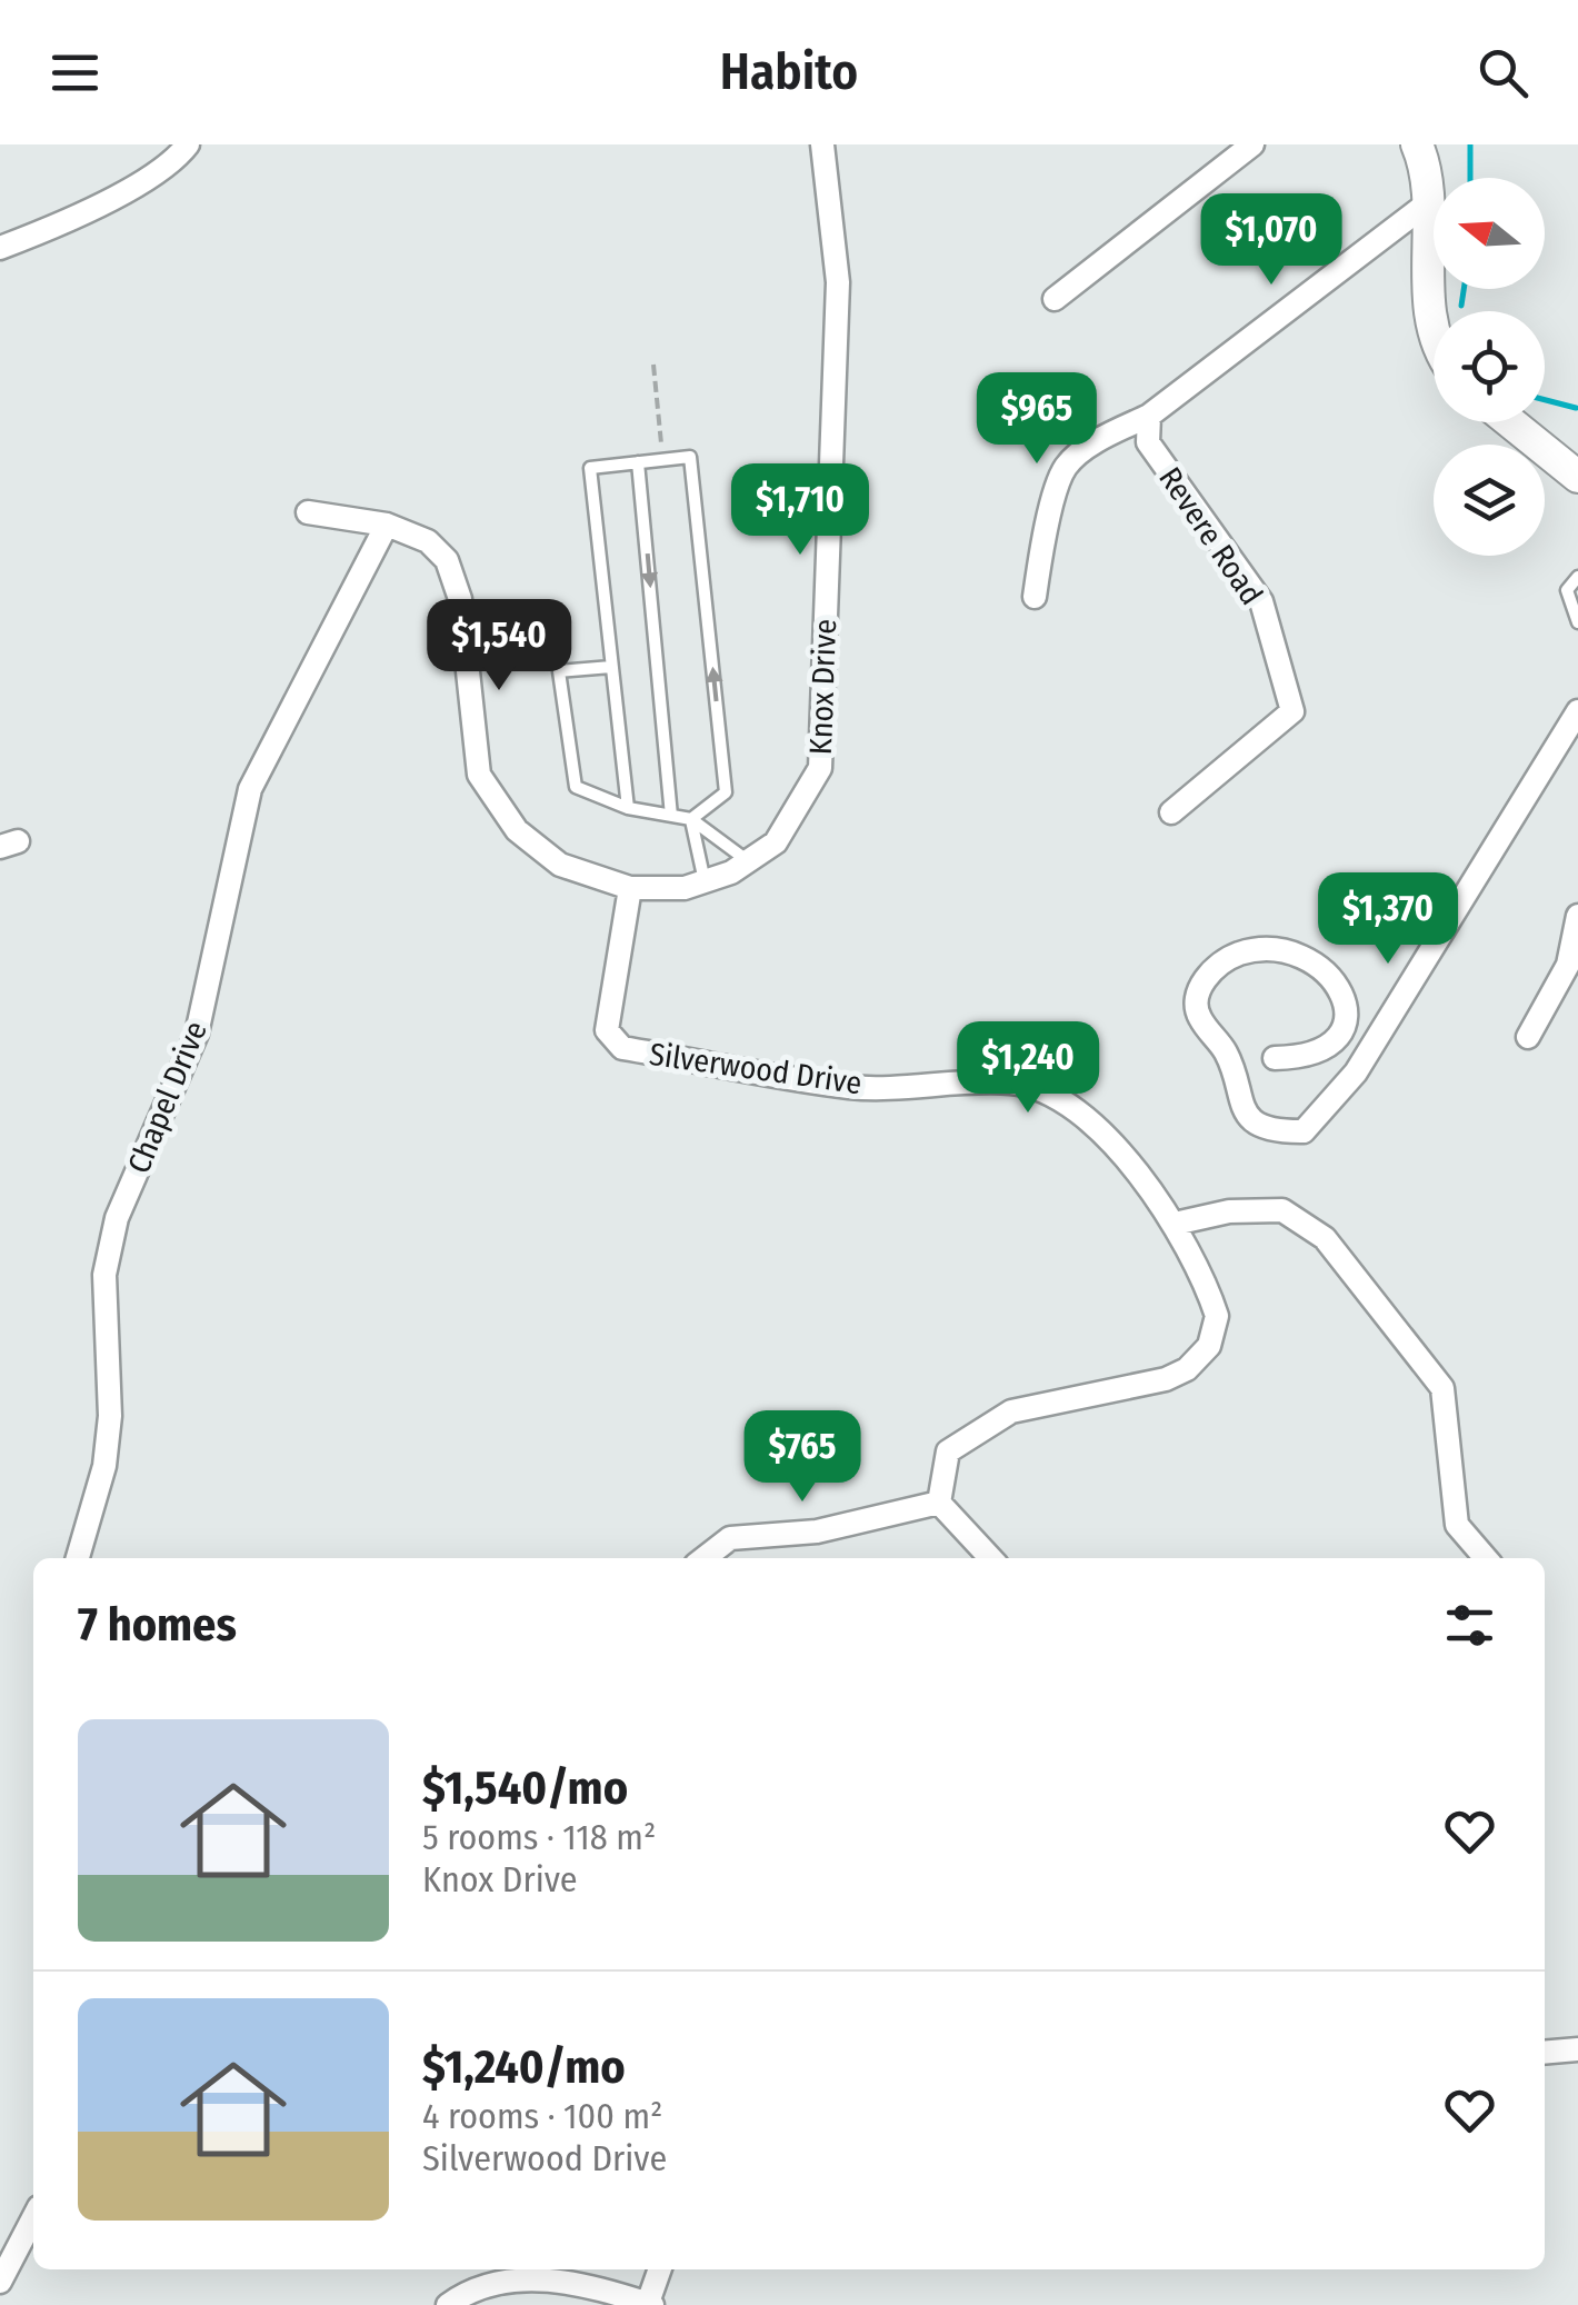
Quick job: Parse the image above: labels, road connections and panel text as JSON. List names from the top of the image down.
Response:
{
  "streets": {
    "street": [
      "Revere Road",
      "Knox Drive",
      "Silverwood Drive",
      "Chapel Drive"
    ]
  },
  "crossings": [
    ["Knox Drive", "Silverwood Drive"],
    ["Knox Drive", "Chapel Drive"]
  ],
  "north": "left",
  "page": {
    "header": "Habito",
    "price": [
      "$1,070",
      "$965",
      "$1,710",
      "$1,540",
      "$1,370",
      "$1,240",
      "$765"
    ],
    "heading": "7 homes",
    "list": [
      {
        "name": "$1,540/mo",
        "note": "5 rooms · 118 m² · Knox Drive"
      },
      {
        "name": "$1,240/mo",
        "note": "4 rooms · 100 m² · Silverwood Drive"
      }
    ]
  }
}
